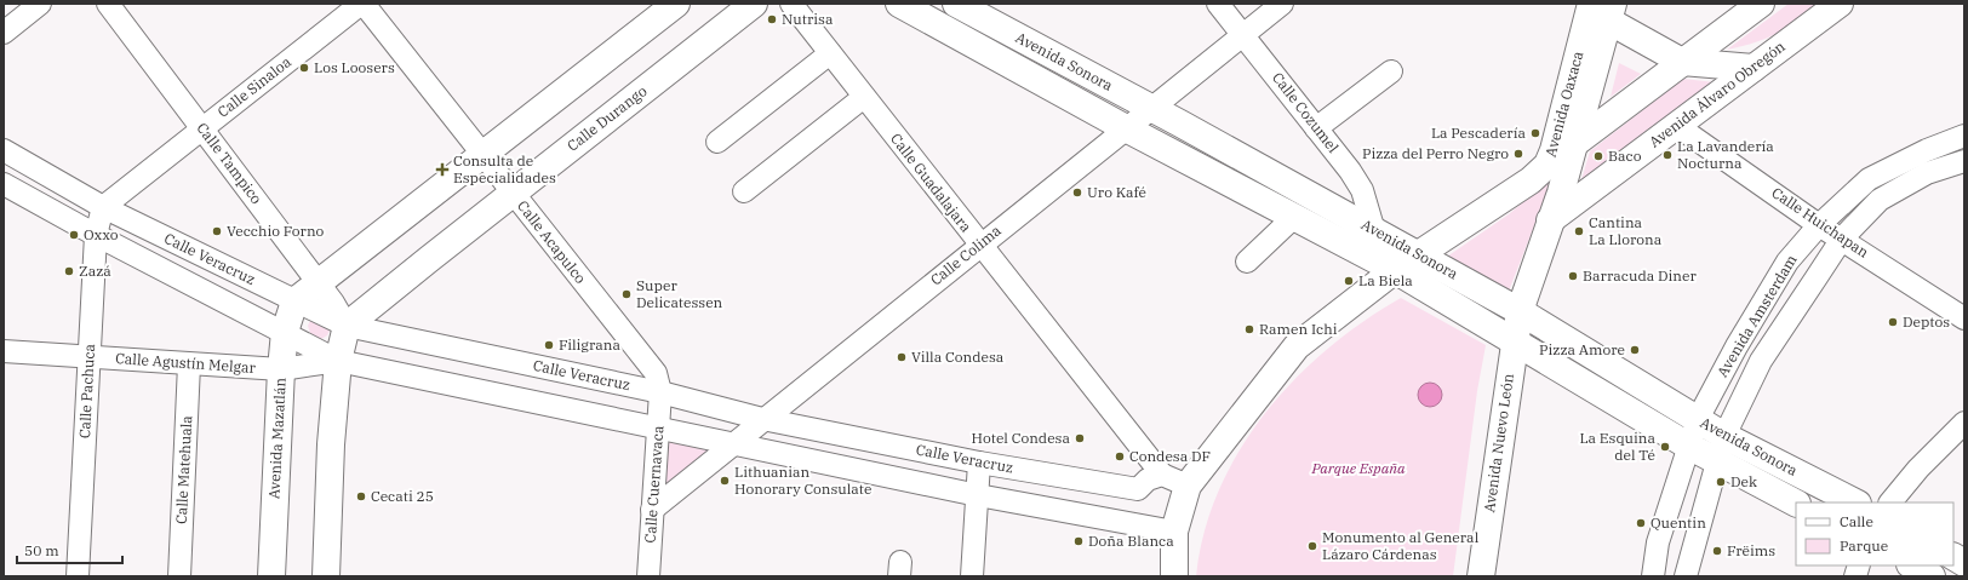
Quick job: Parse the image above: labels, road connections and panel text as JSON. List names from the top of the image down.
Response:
{
  "streets": {
    "main road": [
      "Avenida Sonora",
      "Avenida Álvaro Obregón",
      "Avenida Oaxaca",
      "Calle Durango",
      "Avenida Mazatlán",
      "Avenida Nuevo León"
    ],
    "street": [
      "Calle Sinaloa",
      "Calle Cozumel",
      "Calle Tampico",
      "Calle Guadalajara",
      "Calle Huichapan",
      "Calle Acapulco",
      "Calle Colima",
      "Calle Veracruz",
      "Avenida Amsterdam",
      "Calle Agustín Melgar",
      "Calle Pachuca",
      "Calle Matehuala",
      "Calle Cuernavaca"
    ]
  },
  "crossings": [
    ["Avenida Sonora", "Avenida Oaxaca"],
    ["Avenida Sonora", "Calle Cozumel"],
    ["Avenida Sonora", "Calle Colima"],
    ["Avenida Sonora", "Avenida Amsterdam"],
    ["Avenida Sonora", "Avenida Nuevo León"],
    ["Calle Sinaloa", "Calle Tampico"],
    ["Calle Sinaloa", "Calle Acapulco"],
    ["Calle Sinaloa", "Calle Veracruz"],
    ["Calle Sinaloa", "Calle Pachuca"],
    ["Avenida Álvaro Obregón", "Avenida Oaxaca"],
    ["Avenida Álvaro Obregón", "Calle Huichapan"],
    ["Avenida Oaxaca", "Calle Guadalajara"],
    ["Avenida Oaxaca", "Calle Veracruz"],
    ["Avenida Oaxaca", "Avenida Nuevo León"],
    ["Calle Cozumel", "Calle Colima"],
    ["Calle Durango", "Calle Tampico"],
    ["Calle Durango", "Calle Acapulco"],
    ["Calle Durango", "Calle Veracruz"],
    ["Calle Tampico", "Calle Veracruz"],
    ["Calle Guadalajara", "Calle Colima"],
    ["Calle Guadalajara", "Calle Veracruz"],
    ["Calle Huichapan", "Avenida Amsterdam"],
    ["Calle Acapulco", "Calle Veracruz"],
    ["Calle Acapulco", "Calle Cuernavaca"],
    ["Calle Colima", "Calle Veracruz"],
    ["Calle Colima", "Calle Cuernavaca"],
    ["Calle Veracruz", "Calle Agustín Melgar"],
    ["Calle Veracruz", "Calle Pachuca"],
    ["Calle Veracruz", "Avenida Mazatlán"],
    ["Calle Veracruz", "Calle Cuernavaca"],
    ["Calle Agustín Melgar", "Calle Pachuca"],
    ["Calle Agustín Melgar", "Avenida Mazatlán"],
    ["Calle Agustín Melgar", "Calle Matehuala"]
  ],
  "parks": ["Parque España"],
  "places": {
    "other": [
      "Nutrisa",
      "Los Loosers",
      "La Pescadería",
      "Pizza del Perro Negro",
      "La Lavandería Nocturna",
      "Baco",
      "Uro Kafé",
      "Vecchio Forno",
      "Cantina La Llorona",
      "Oxxo",
      "Zazá",
      "Barracuda Diner",
      "La Biela",
      "Super Delicatessen",
      "Deptos",
      "Ramen Ichi",
      "Filigrana",
      "Pizza Amore",
      "Villa Condesa",
      "Hotel Condesa",
      "La Esquina del Té",
      "Condesa DF",
      "Lithuanian Honorary Consulate",
      "Dek",
      "Cecati 25",
      "Quentin",
      "Doña Blanca",
      "Monumento al General Lázaro Cárdenas",
      "Frëims"
    ],
    "health": ["Consulta de Especialidades"]
  },
  "legend": ["Calle", "Parque"],
  "scale_bar": "50 m"
}
